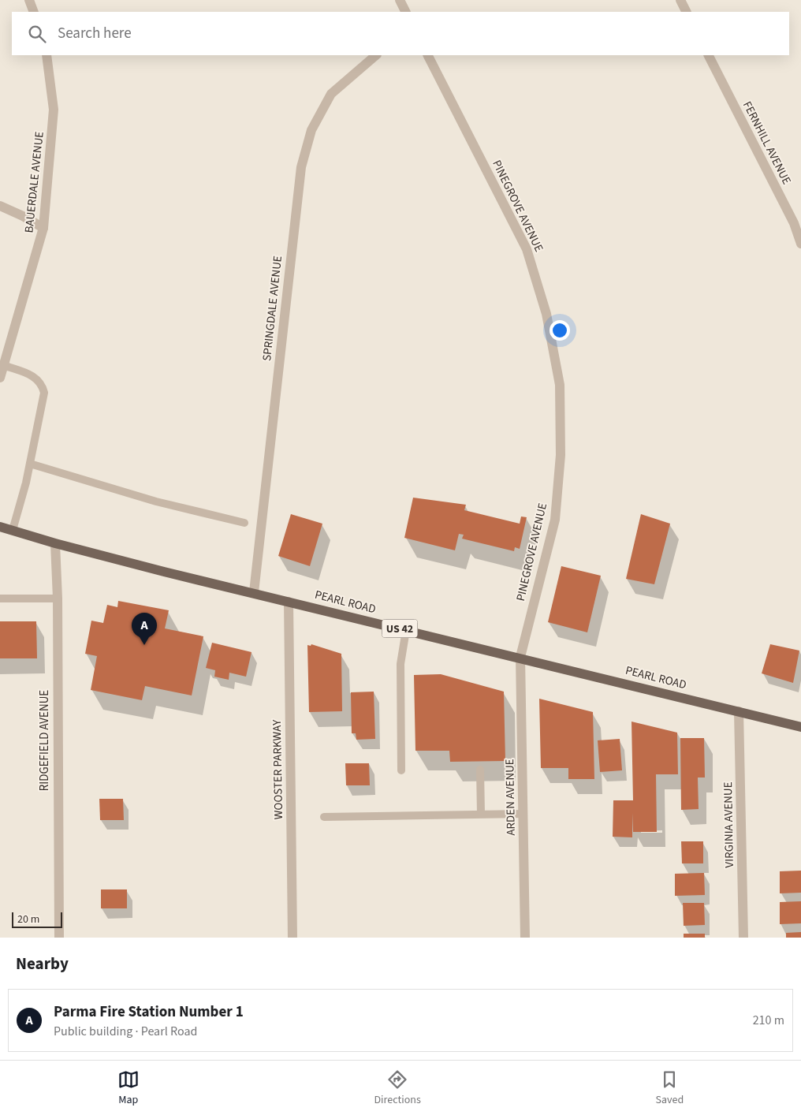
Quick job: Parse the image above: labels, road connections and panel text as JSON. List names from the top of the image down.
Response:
{
  "streets": {
    "main road": ["PEARL ROAD", "US 42"],
    "street": [
      "FERNHILL AVENUE",
      "BAUERDALE AVENUE",
      "PINEGROVE AVENUE",
      "SPRINGDALE AVENUE",
      "RIDGEFIELD AVENUE",
      "WOOSTER PARKWAY",
      "ARDEN AVENUE",
      "VIRGINIA AVENUE"
    ]
  },
  "crossings": [
    ["PINEGROVE AVENUE", "PEARL ROAD"],
    ["PINEGROVE AVENUE", "ARDEN AVENUE"],
    ["SPRINGDALE AVENUE", "PEARL ROAD"],
    ["PEARL ROAD", "RIDGEFIELD AVENUE"],
    ["PEARL ROAD", "WOOSTER PARKWAY"],
    ["PEARL ROAD", "ARDEN AVENUE"],
    ["PEARL ROAD", "VIRGINIA AVENUE"]
  ],
  "scale_bar": "20 m",
  "page": {
    "search": "Search here",
    "pins": "A",
    "scale": "20 m",
    "heading": "Nearby",
    "list": [
      {
        "mark": "A",
        "name": "Parma Fire Station Number 1",
        "note": "Public building · Pearl Road",
        "value": "210 m"
      }
    ],
    "nav": ["Map", "Directions", "Saved"]
  }
}
